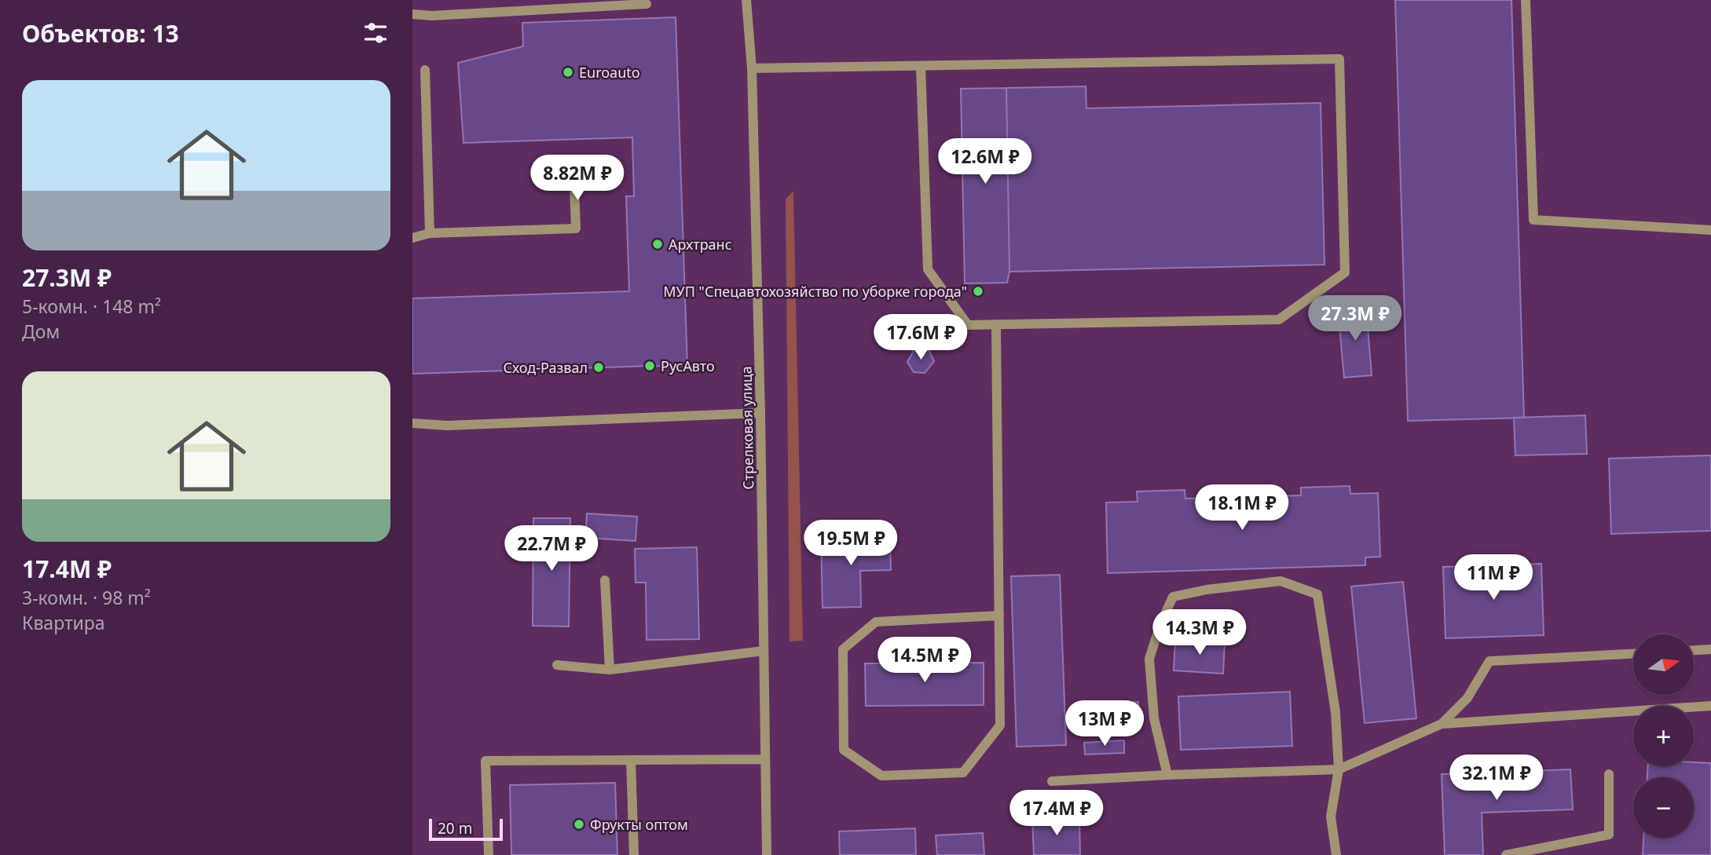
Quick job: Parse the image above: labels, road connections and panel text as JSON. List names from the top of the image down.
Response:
{
  "streets": {
    "street": ["Стрелковая улица"]
  },
  "places": [
    "Euroauto",
    "Архтранс",
    "МУП \"Спецавтохозяйство по уборке города\"",
    "РусАвто",
    "Сход-Развал",
    "Фрукты оптом"
  ],
  "scale_bar": "20 m",
  "north": "right",
  "page": {
    "heading": "Объектов: 13",
    "list": [
      {
        "name": "27.3M ₽",
        "note": "5-комн. · 148 m² · Дом"
      },
      {
        "name": "17.4M ₽",
        "note": "3-комн. · 98 m² · Квартира"
      }
    ],
    "price": [
      "12.6M ₽",
      "8.82M ₽",
      "27.3M ₽",
      "17.6M ₽",
      "18.1M ₽",
      "19.5M ₽",
      "22.7M ₽",
      "11M ₽",
      "14.3M ₽",
      "14.5M ₽",
      "13M ₽",
      "32.1M ₽",
      "17.4M ₽"
    ],
    "map_buttons": ["+", "−"],
    "scale": "20 m"
  }
}
